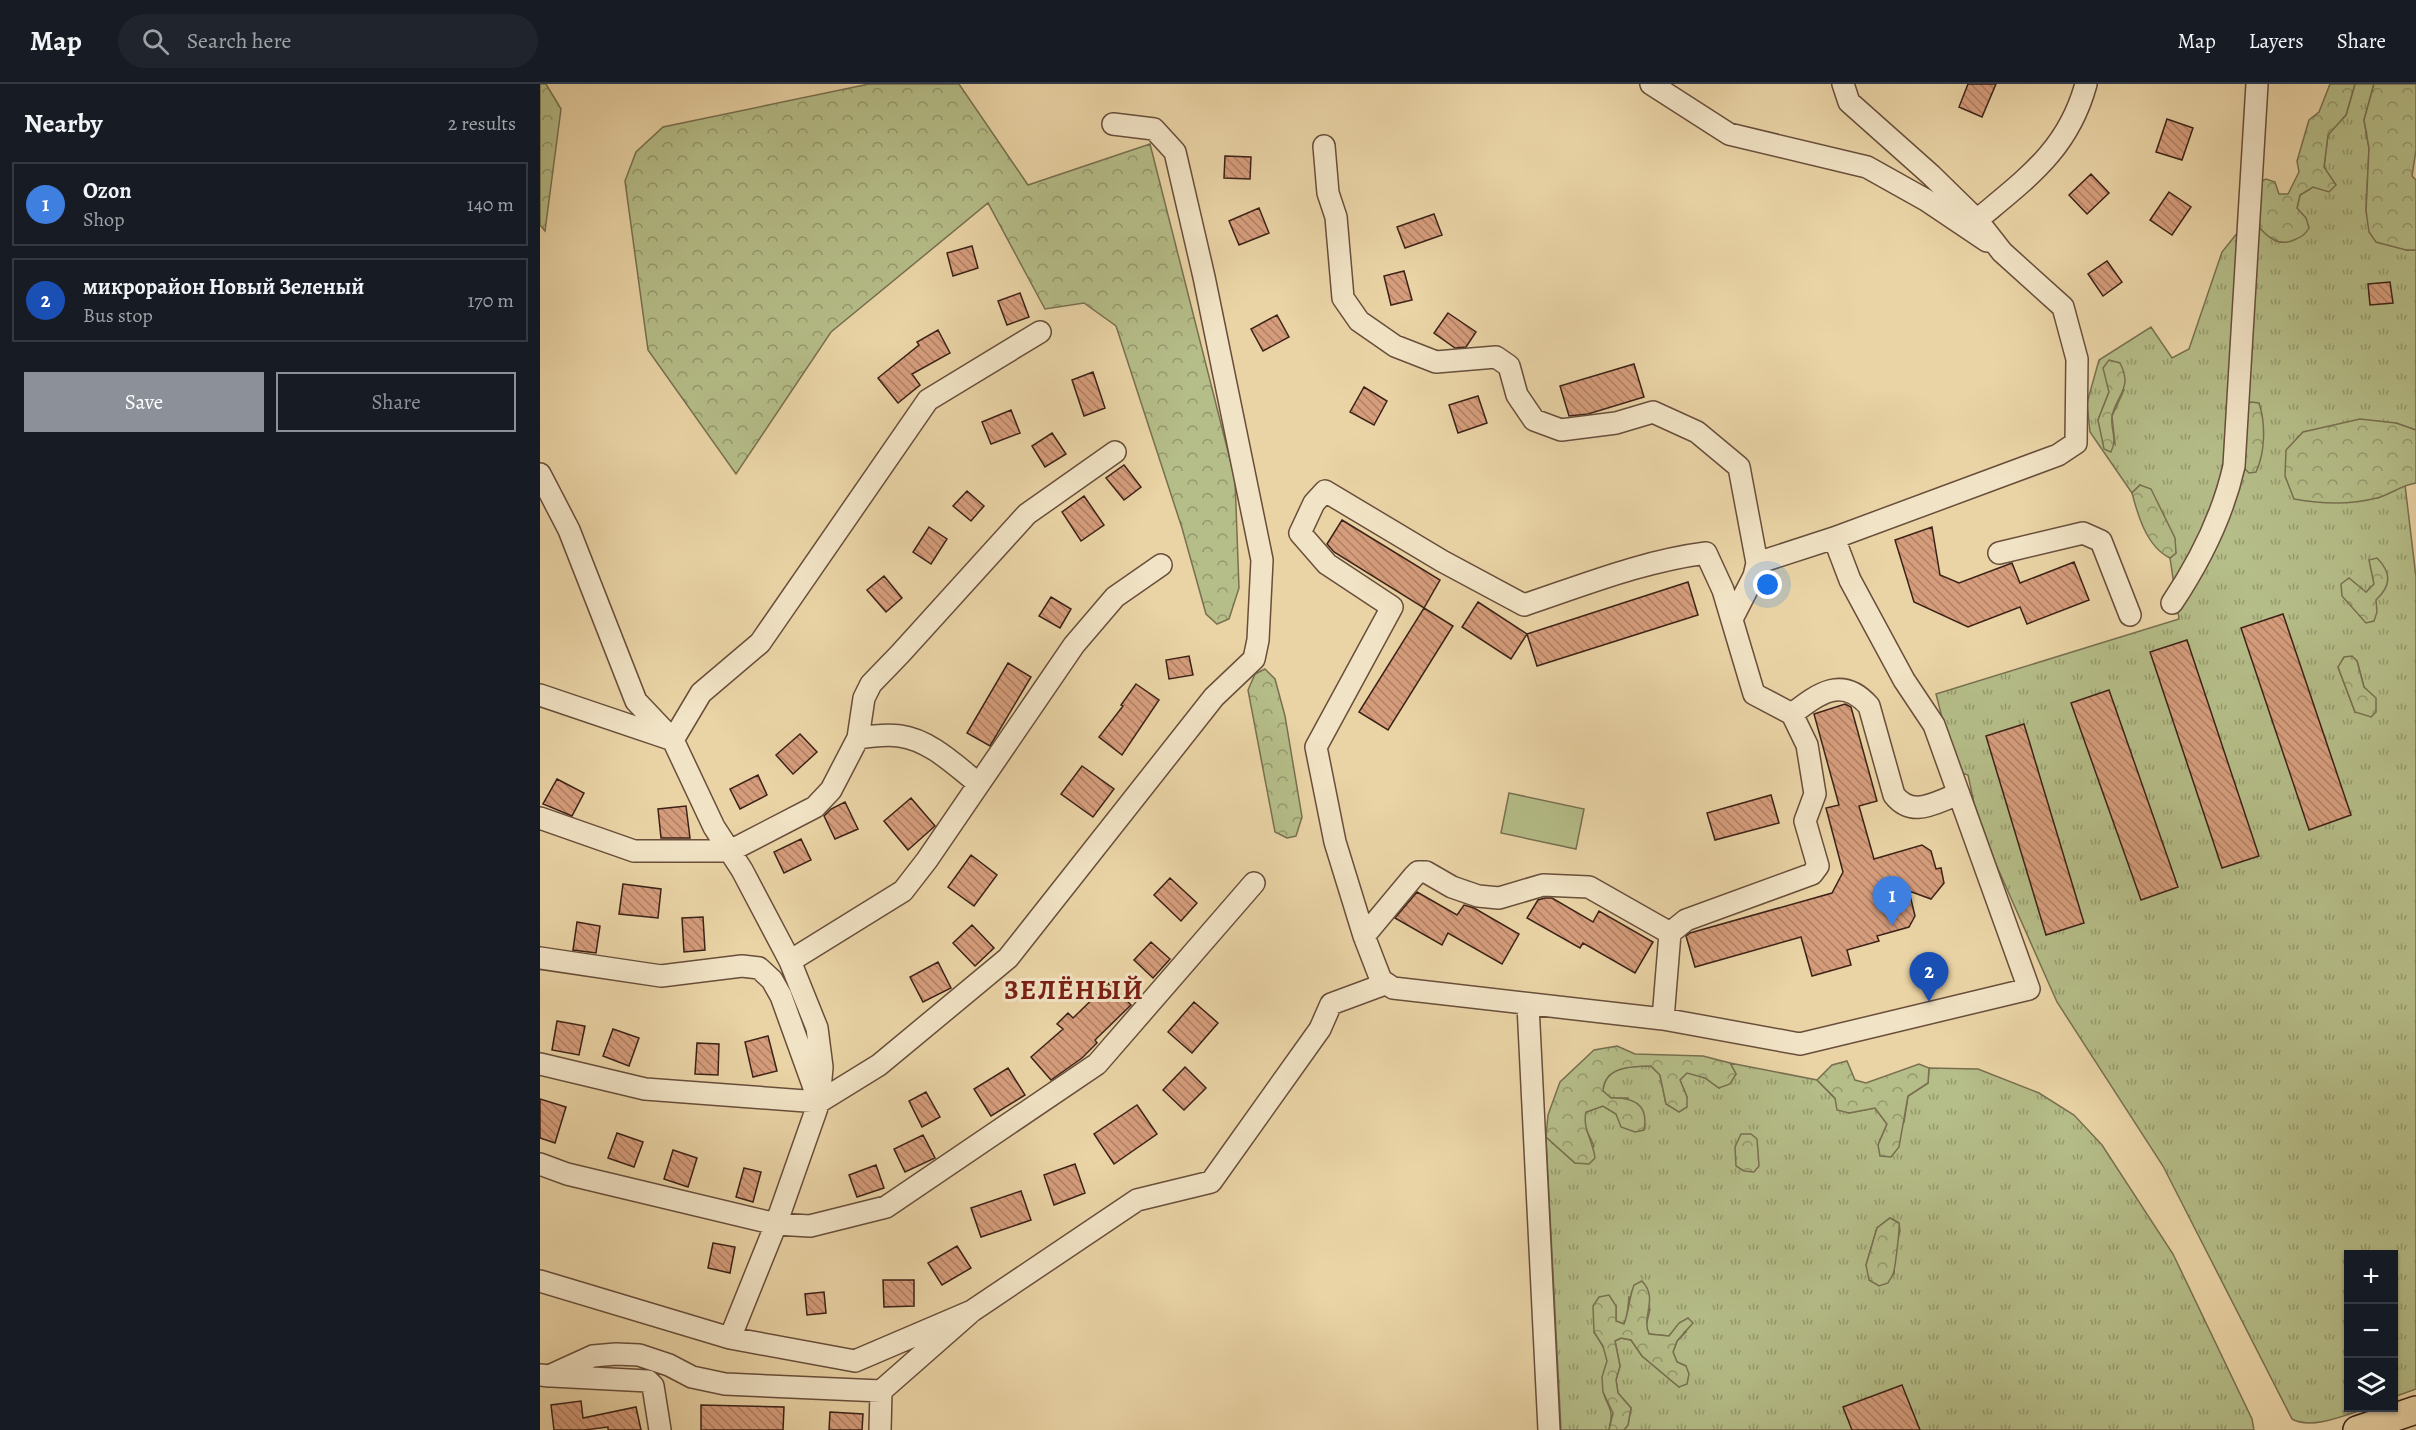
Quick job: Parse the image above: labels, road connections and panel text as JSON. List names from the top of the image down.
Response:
{
  "districts": ["ЗЕЛЁНЫЙ"],
  "page": {
    "header": "Map",
    "search": "Search here",
    "nav": ["Map", "Layers", "Share"],
    "heading": ["Nearby", "2 results"],
    "list": [
      {
        "mark": "1",
        "name": "Ozon",
        "note": "Shop",
        "value": "140 m"
      },
      {
        "mark": "2",
        "name": "микрорайон Новый Зеленый",
        "note": "Bus stop",
        "value": "170 m"
      }
    ],
    "buttons": ["Save", "Share"],
    "pins": ["1", "2"],
    "map_buttons": ["+", "−"]
  }
}
